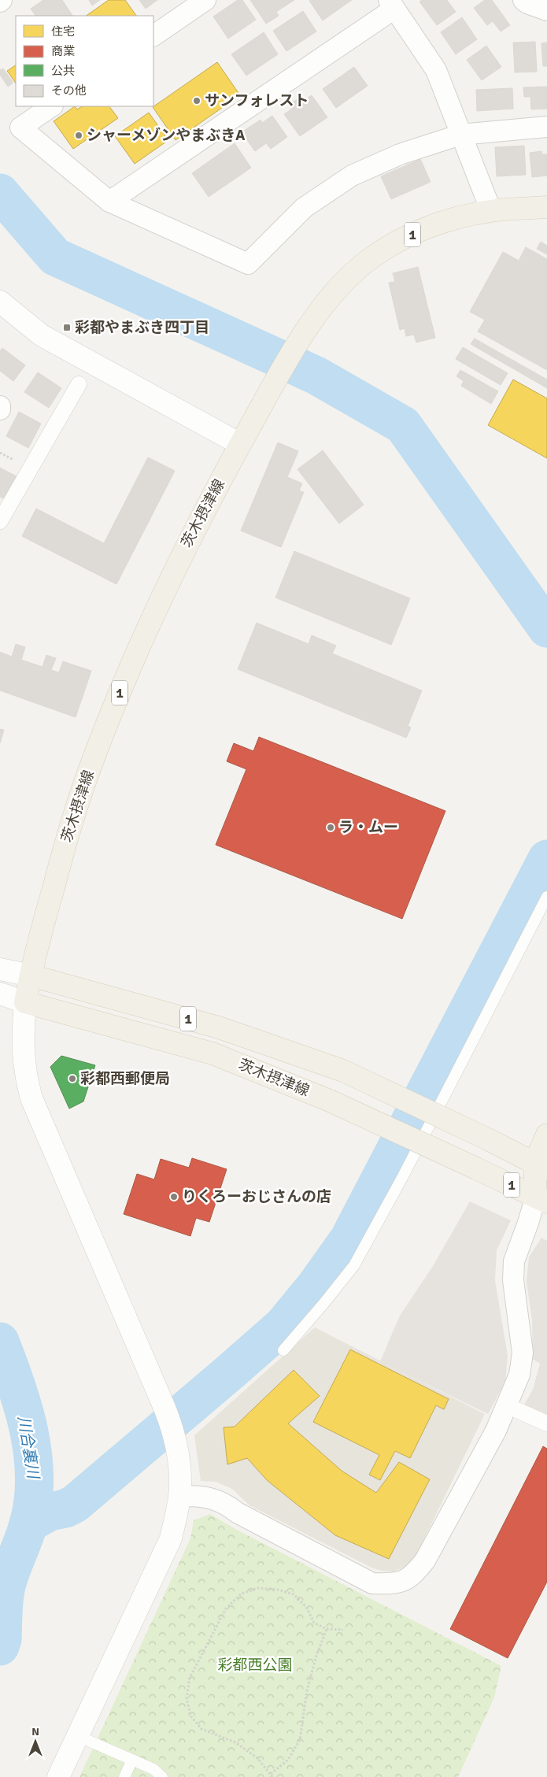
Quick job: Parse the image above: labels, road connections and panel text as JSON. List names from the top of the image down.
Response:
{
  "streets": {
    "main road": ["1", "茨木摂津線"]
  },
  "crossings": [
    ["1", "茨木摂津線"]
  ],
  "water": ["川合裏川"],
  "parks": ["彩都西公園"],
  "places": {
    "other": [
      "サンフォレスト",
      "シャーメゾンやまぶきA",
      "ラ・ムー",
      "彩都西郵便局",
      "りくろーおじさんの店"
    ],
    "transit": ["彩都やまぶき四丁目"]
  },
  "legend": [
    "住宅",
    "商業",
    "公共",
    "その他"
  ],
  "north": "top"
}
